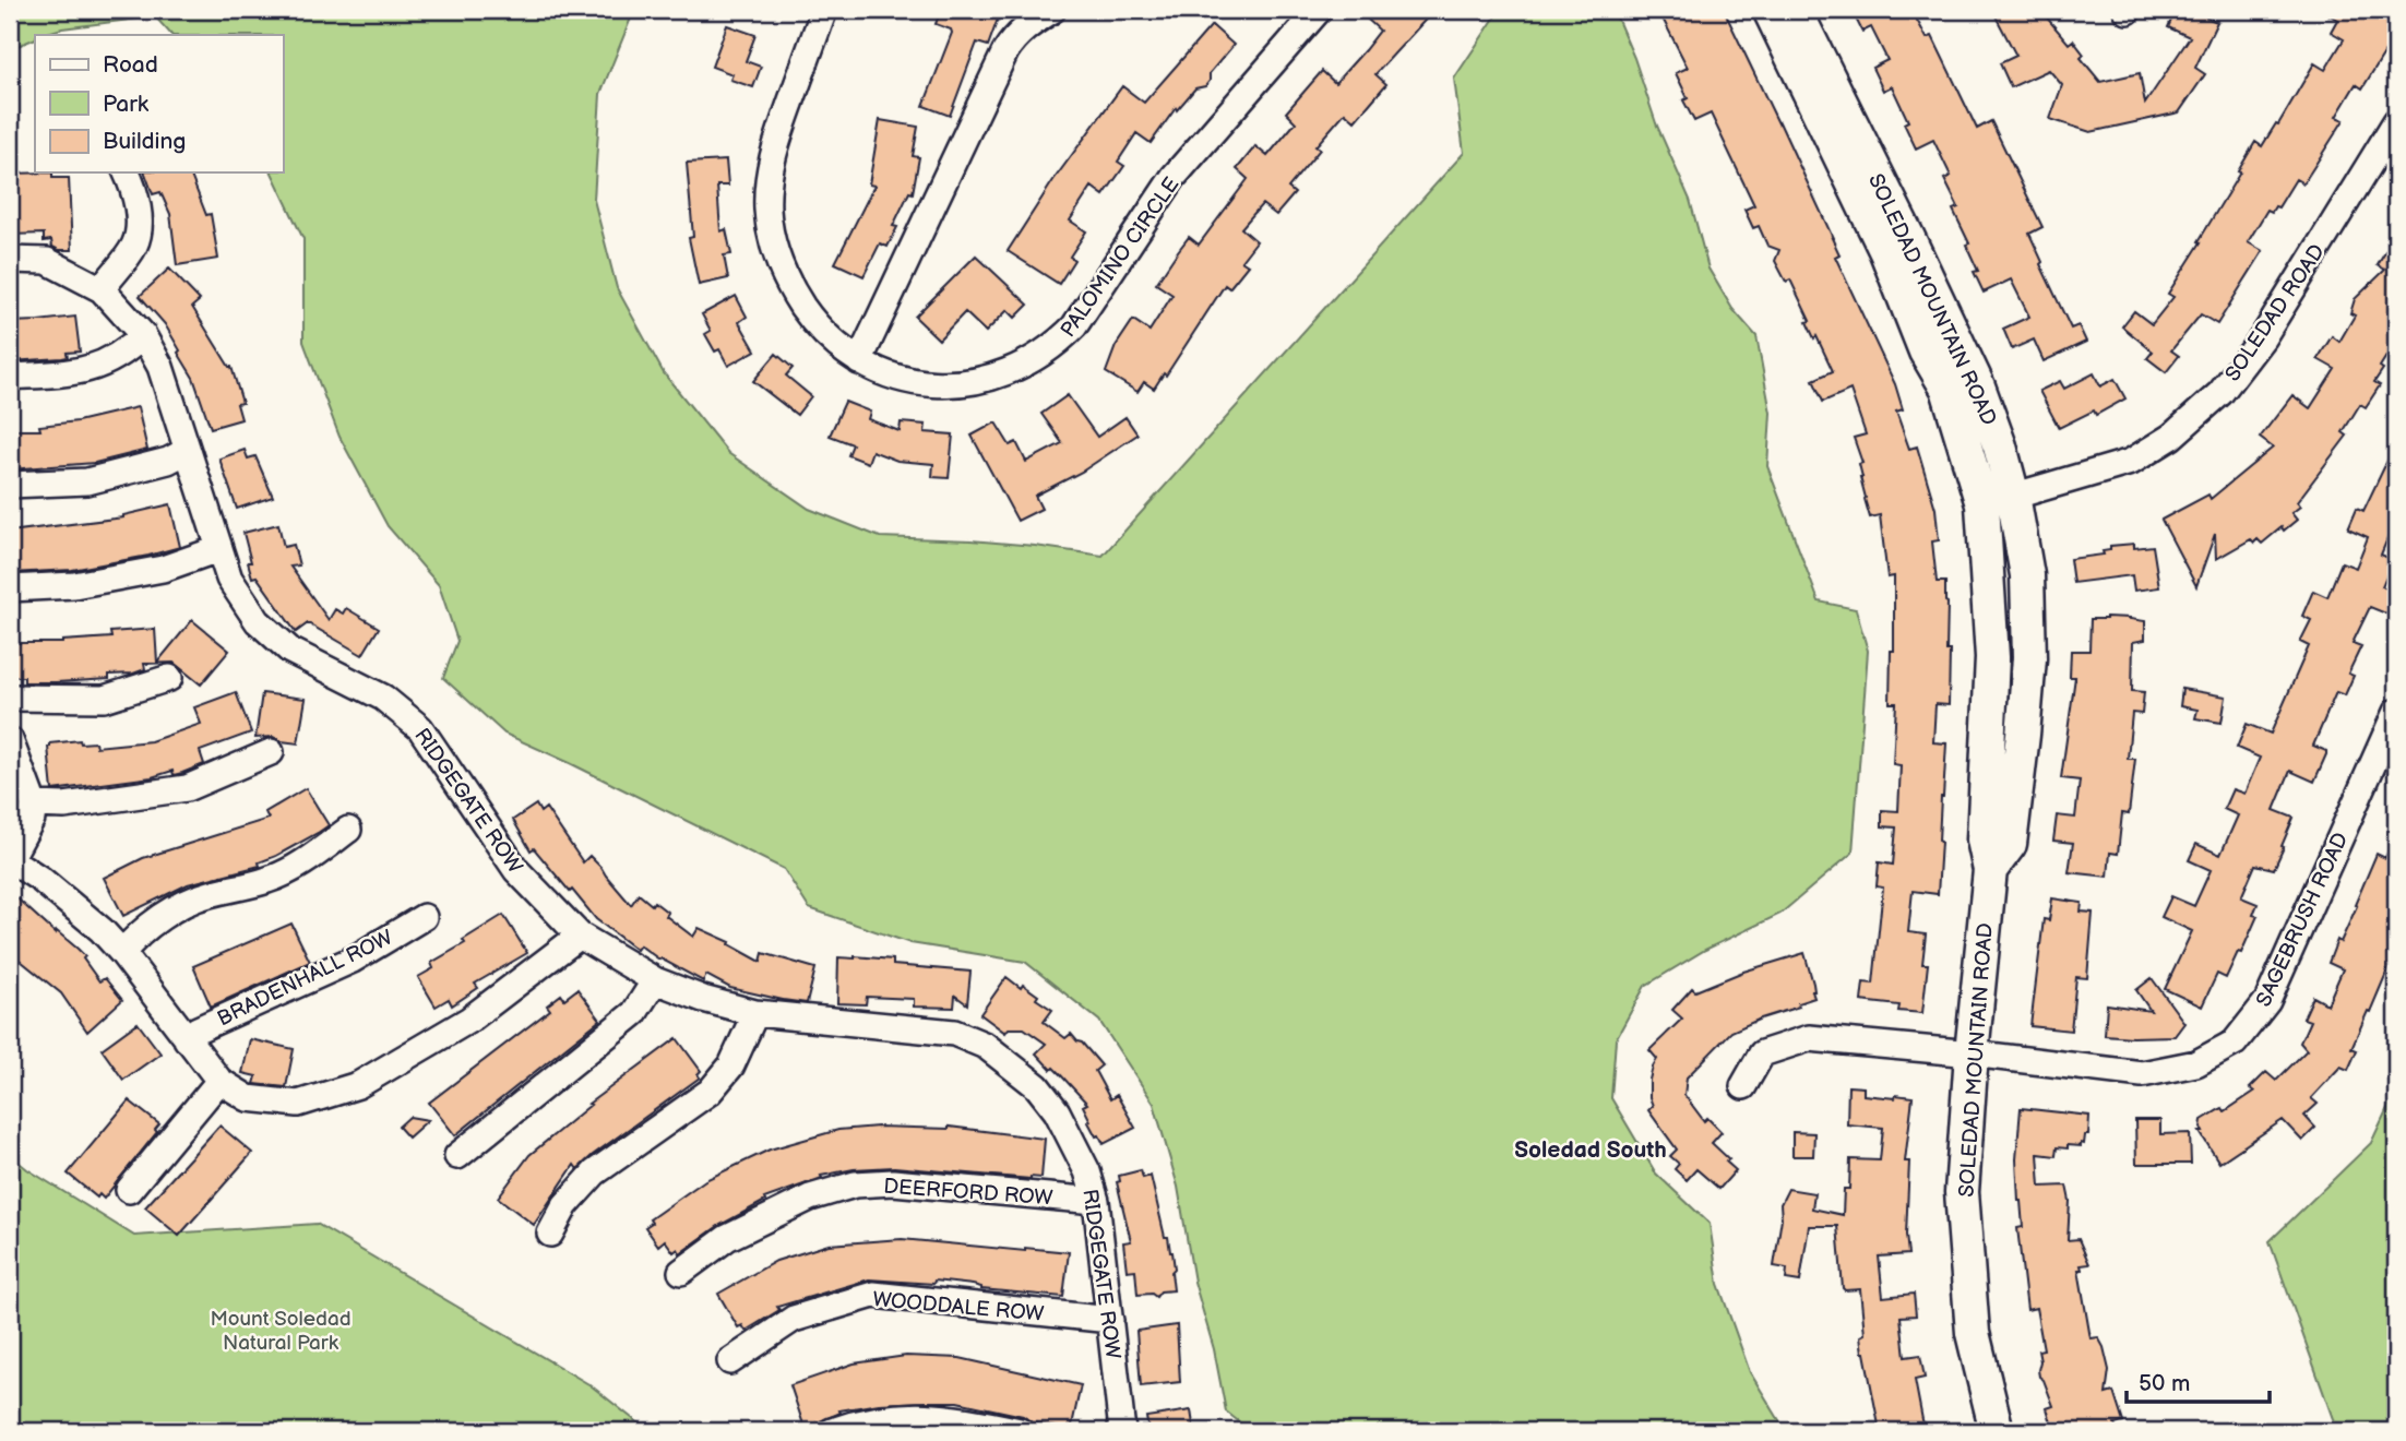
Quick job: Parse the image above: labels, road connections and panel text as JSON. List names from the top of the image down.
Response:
{
  "streets": {
    "main road": ["SOLEDAD MOUNTAIN ROAD"],
    "street": [
      "PALOMINO CIRCLE",
      "SOLEDAD ROAD",
      "RIDGEGATE ROW",
      "SAGEBRUSH ROAD",
      "BRADENHALL ROW",
      "DEERFORD ROW",
      "WOODDALE ROW"
    ]
  },
  "crossings": [
    ["SOLEDAD MOUNTAIN ROAD", "SOLEDAD ROAD"],
    ["SOLEDAD MOUNTAIN ROAD", "SAGEBRUSH ROAD"],
    ["RIDGEGATE ROW", "DEERFORD ROW"],
    ["RIDGEGATE ROW", "WOODDALE ROW"]
  ],
  "districts": ["Soledad South"],
  "parks": ["Mount Soledad Natural Park"],
  "legend": ["Road", "Park", "Building"],
  "scale_bar": "50 m"
}
